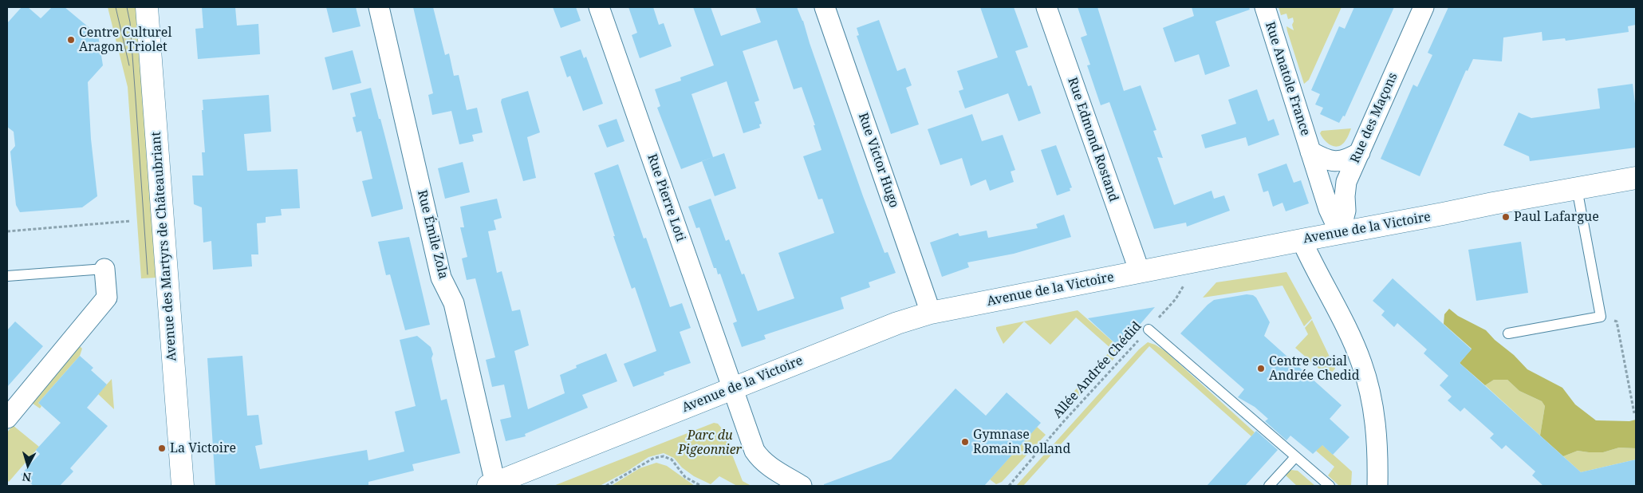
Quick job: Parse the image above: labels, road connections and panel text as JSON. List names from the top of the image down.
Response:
{
  "streets": {
    "street": [
      "Rue Anatole France",
      "Rue des Maçons",
      "Rue Edmond Rostand",
      "Rue Victor Hugo",
      "Rue Pierre Loti",
      "Avenue de la Victoire",
      "Rue Émile Zola",
      "Avenue des Martyrs de Châteaubriant"
    ],
    "path": ["Allée Andrée Chédid"]
  },
  "crossings": [
    ["Rue Anatole France", "Rue des Maçons"],
    ["Rue Anatole France", "Avenue de la Victoire"],
    ["Rue des Maçons", "Avenue de la Victoire"],
    ["Rue Edmond Rostand", "Avenue de la Victoire"],
    ["Rue Victor Hugo", "Avenue de la Victoire"],
    ["Rue Pierre Loti", "Avenue de la Victoire"],
    ["Avenue de la Victoire", "Rue Émile Zola"]
  ],
  "parks": ["Parc du Pigeonnier"],
  "places": [
    "Centre Culturel Aragon Triolet",
    "Paul Lafargue",
    "Centre social Andrée Chedid",
    "Gymnase Romain Rolland",
    "La Victoire"
  ],
  "north": "bottom"
}
